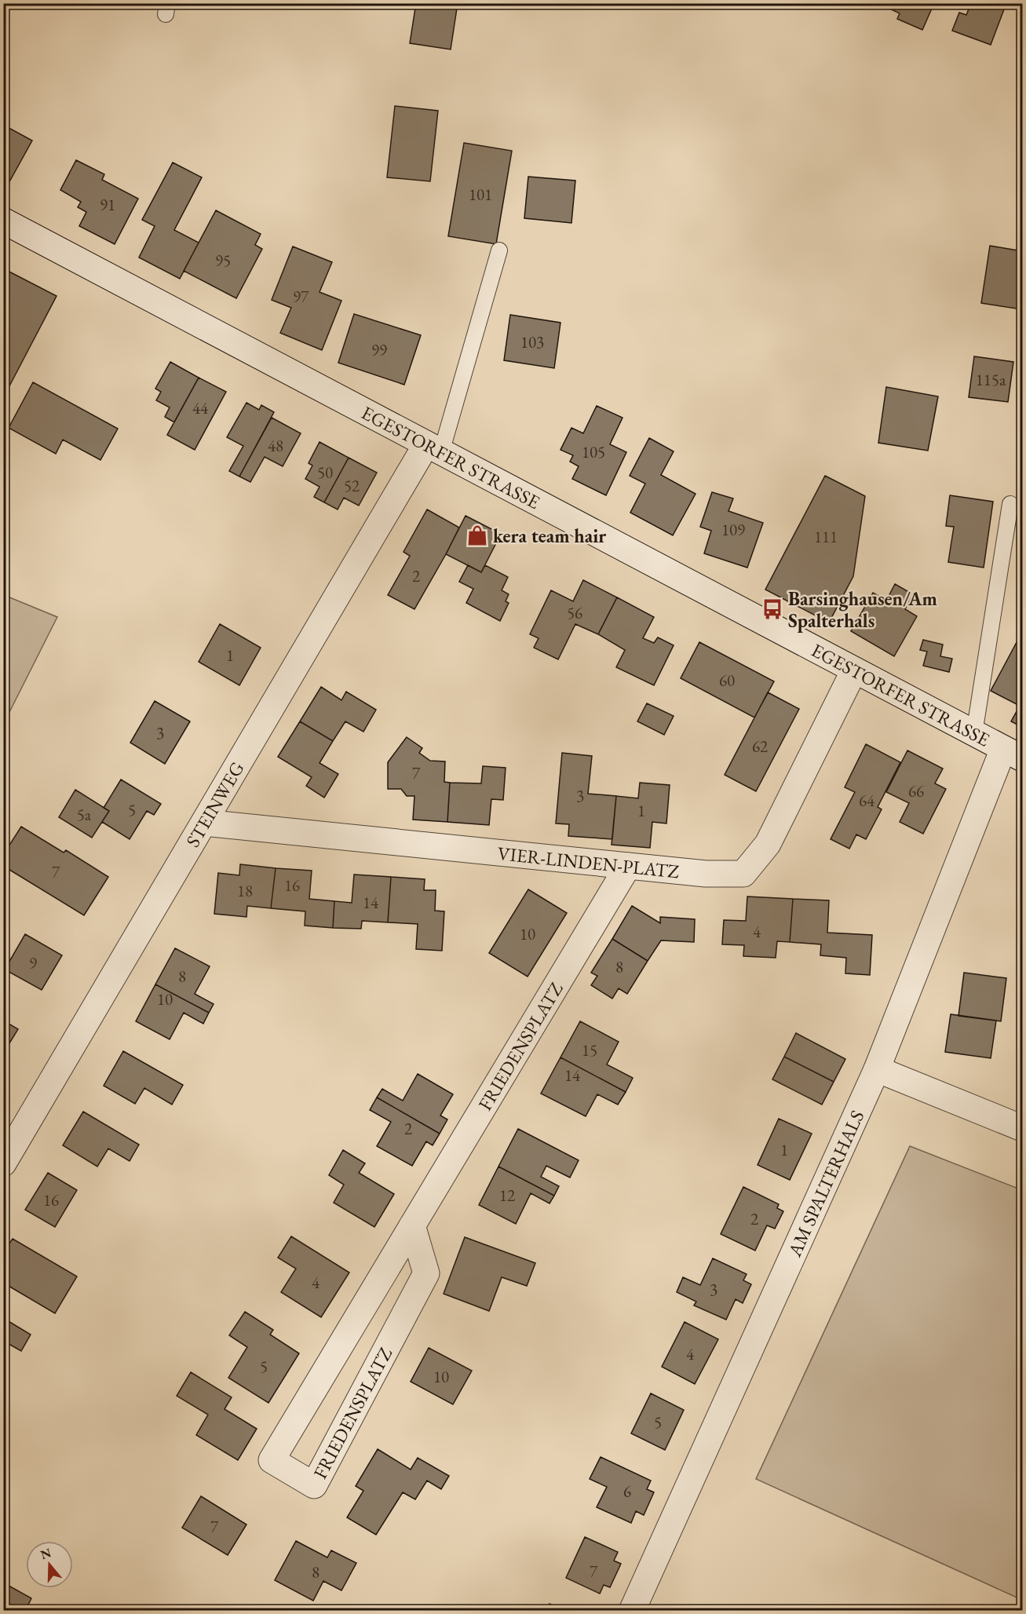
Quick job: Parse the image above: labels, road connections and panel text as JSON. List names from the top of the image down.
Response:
{
  "streets": {
    "street": [
      "EGESTORFER STRASSE",
      "STEINWEG",
      "VIER-LINDEN-PLATZ",
      "FRIEDENSPLATZ",
      "AM SPALTERHALS"
    ]
  },
  "crossings": [
    ["EGESTORFER STRASSE", "STEINWEG"],
    ["EGESTORFER STRASSE", "VIER-LINDEN-PLATZ"],
    ["EGESTORFER STRASSE", "AM SPALTERHALS"],
    ["STEINWEG", "VIER-LINDEN-PLATZ"],
    ["VIER-LINDEN-PLATZ", "FRIEDENSPLATZ"]
  ],
  "places": {
    "shop": ["kera team hair"],
    "bus stop": ["Barsinghausen/Am Spalterhals"]
  },
  "house_numbers": [
    "101",
    "91",
    "95",
    "97",
    "103",
    "99",
    "115a",
    "44",
    "48",
    "105",
    "50",
    "52",
    "109",
    "111",
    "2",
    "56",
    "1",
    "60",
    "3",
    "62",
    "7",
    "66",
    "3",
    "64",
    "5",
    "1",
    "5a",
    "7",
    "16",
    "18",
    "14",
    "4",
    "10",
    "9",
    "8",
    "8",
    "10",
    "15",
    "14",
    "2",
    "1",
    "12",
    "16",
    "2",
    "4",
    "3",
    "4",
    "5",
    "10",
    "5",
    "6",
    "7",
    "7",
    "8"
  ],
  "north": "top"
}
